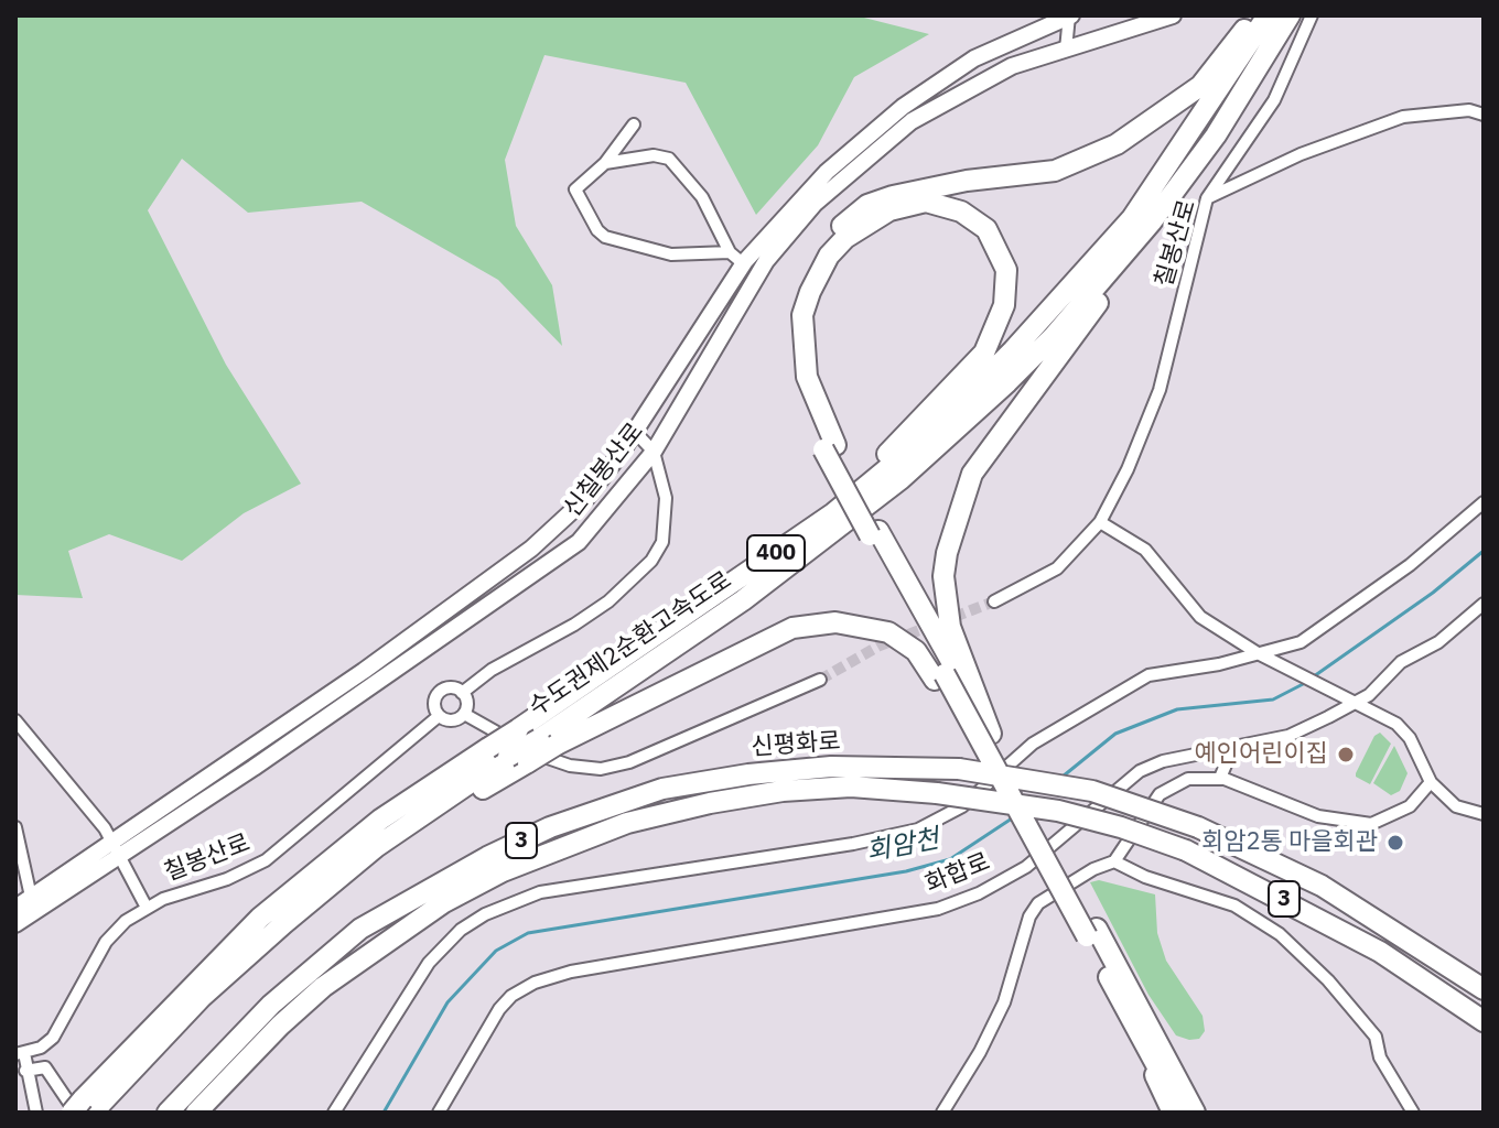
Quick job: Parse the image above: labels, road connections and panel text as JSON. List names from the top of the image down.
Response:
{
  "streets": {
    "highway": [
      "400",
      "수도권제2순환고속도로",
      "신평화로",
      "3"
    ],
    "street": ["칠봉산로", "신칠봉산로", "화합로"]
  },
  "water": ["회암천"],
  "places": ["예인어린이집", "회암2통 마을회관"]
}
